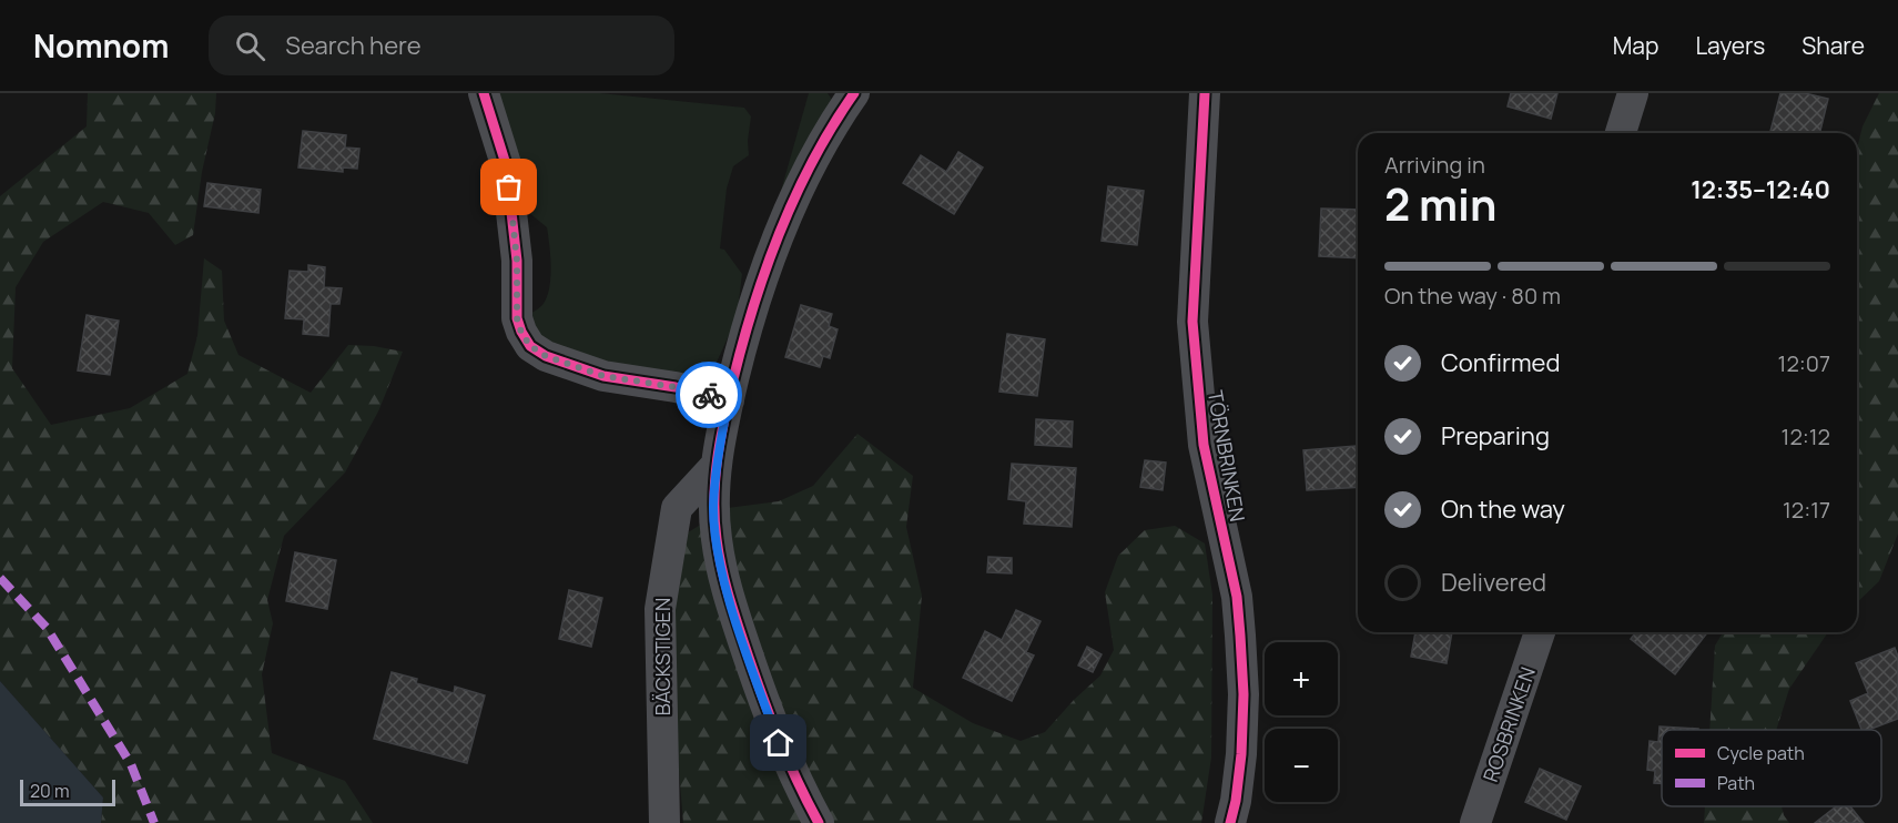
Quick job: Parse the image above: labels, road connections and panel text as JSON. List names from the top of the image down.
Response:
{
  "streets": {
    "street": ["TÖRNBRINKEN", "BÄCKSTIGEN", "ROSBRINKEN"]
  },
  "legend": ["Cycle path", "Path"],
  "scale_bar": "20 m",
  "page": {
    "header": "Nomnom",
    "search": "Search here",
    "nav": ["Map", "Layers", "Share"],
    "heading": ["2 min", "Arriving in", "12:35–12:40"],
    "bar": "On the way · 80 m",
    "list": [
      ["Confirmed", "12:07"],
      ["Preparing", "12:12"],
      ["On the way", "12:17"],
      "Delivered"
    ],
    "map_buttons": ["+", "−"],
    "scale": "20 m"
  }
}
